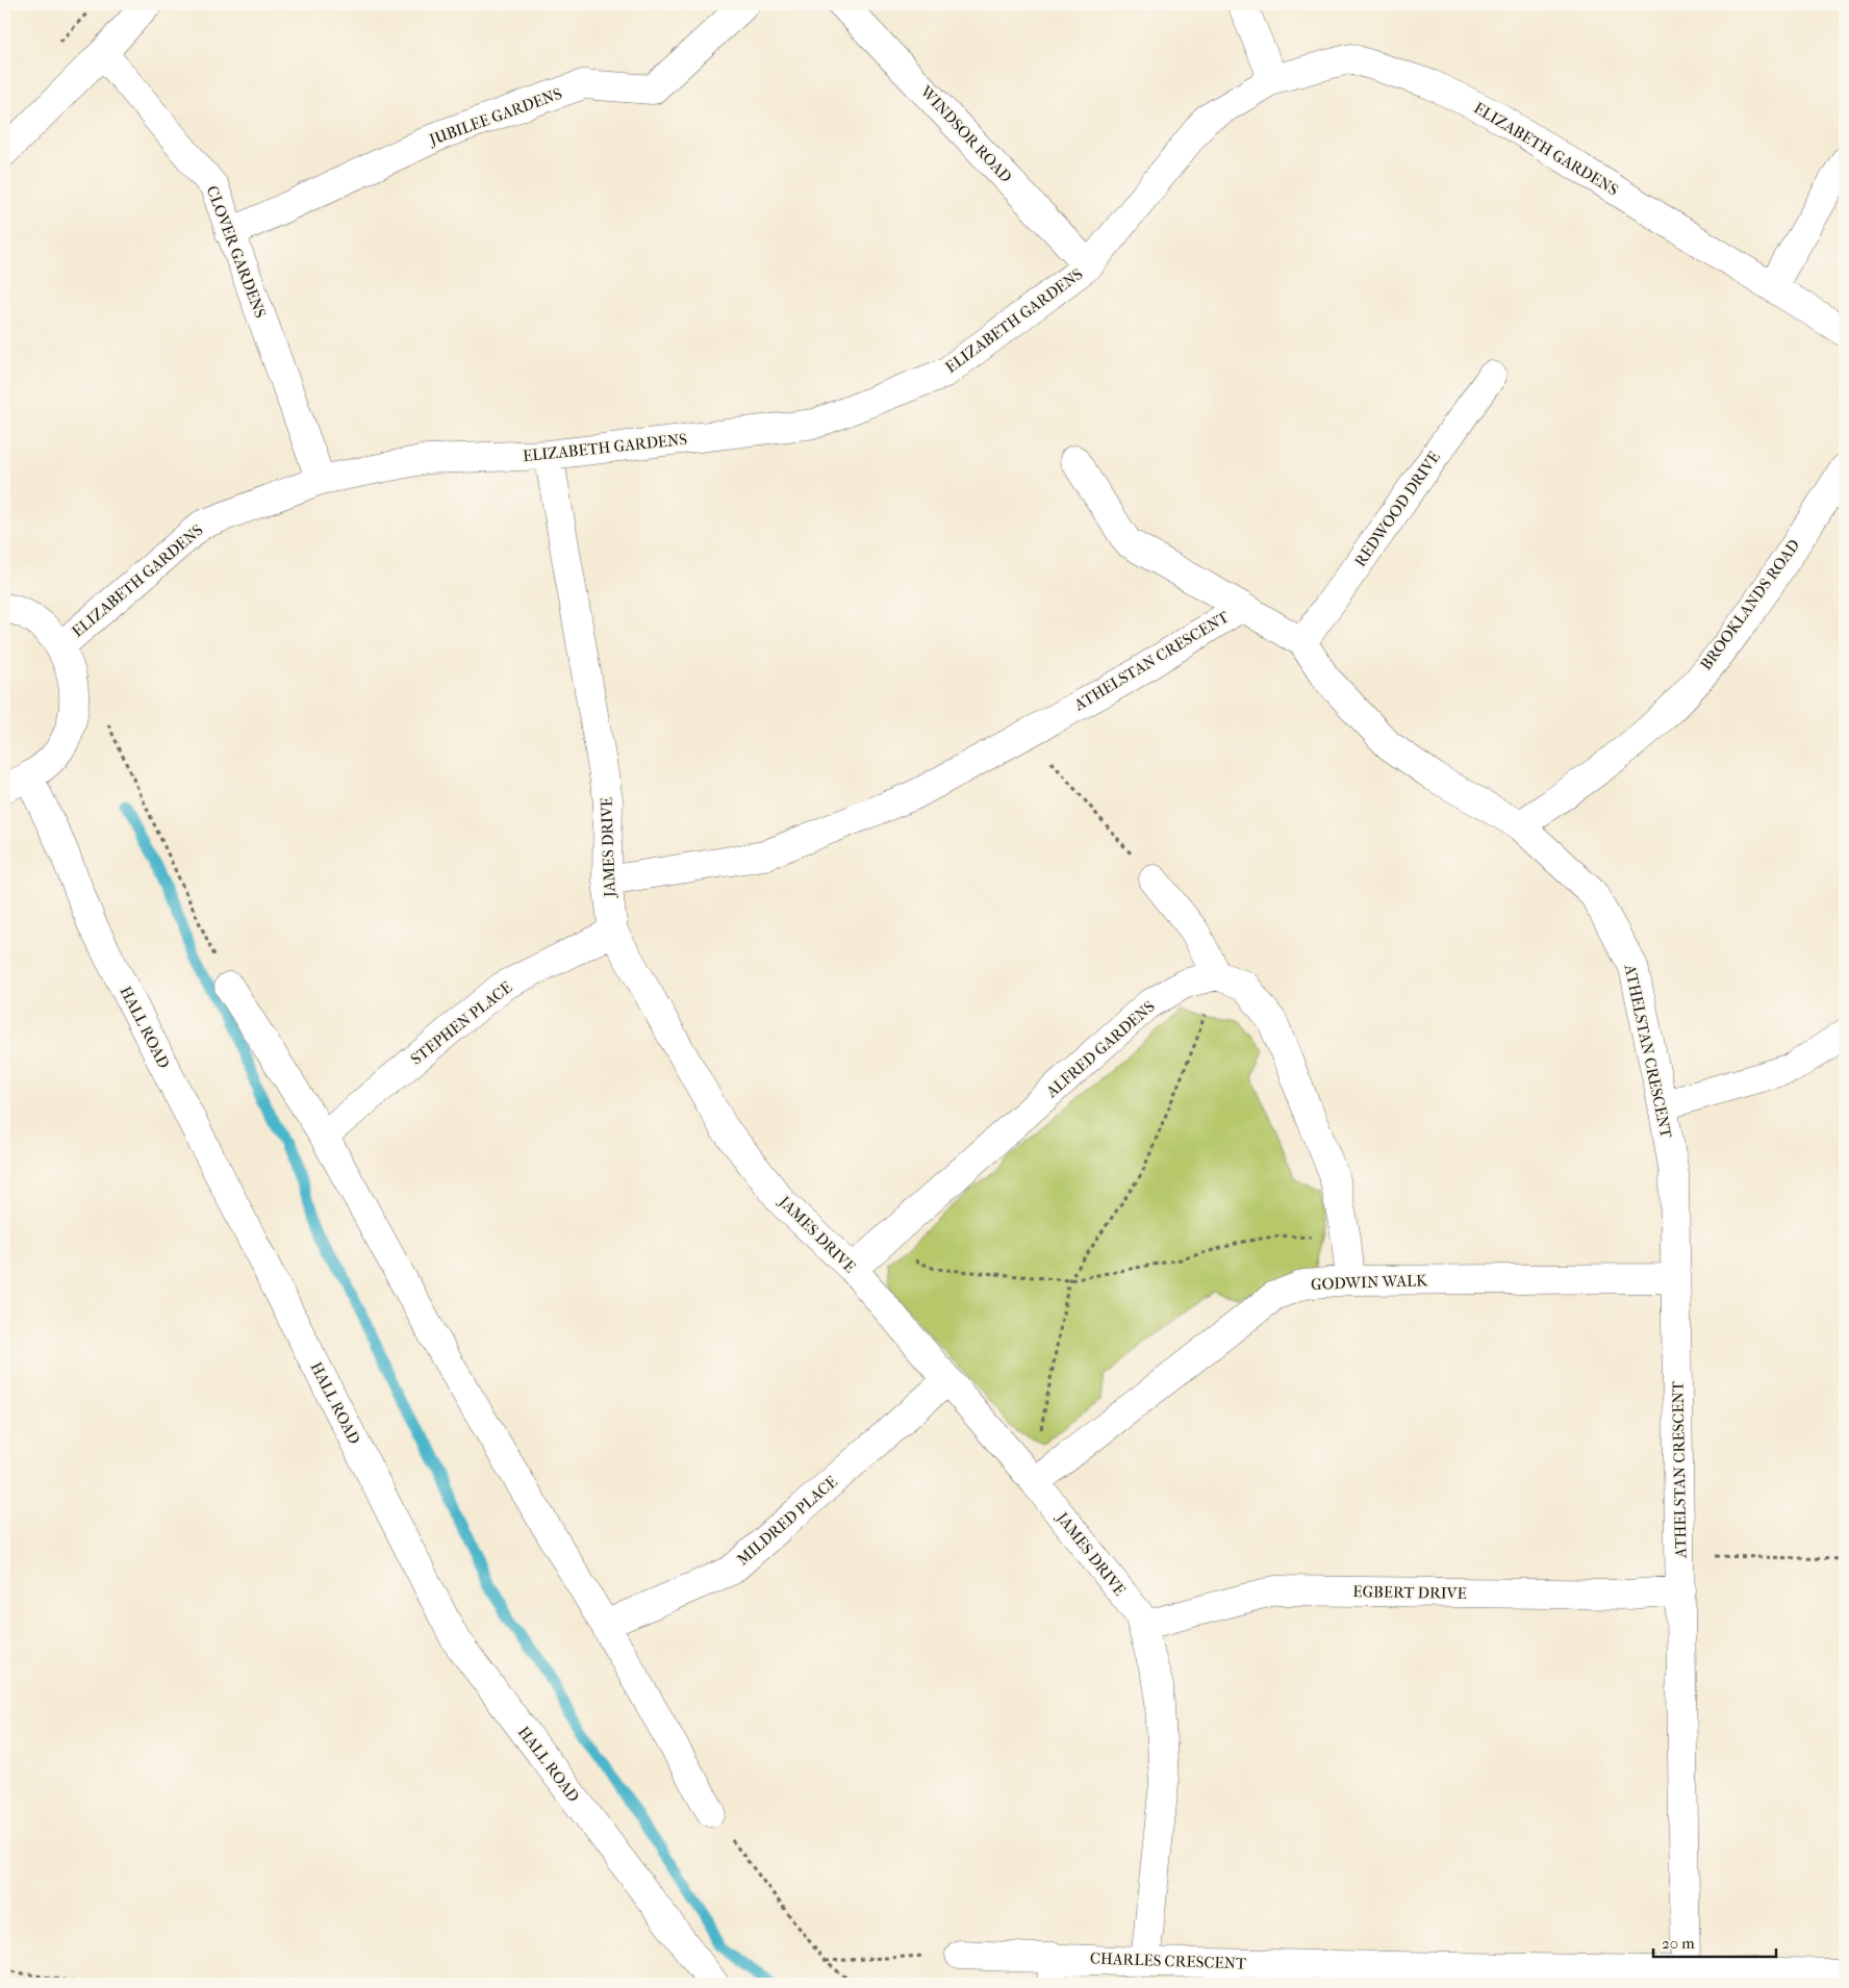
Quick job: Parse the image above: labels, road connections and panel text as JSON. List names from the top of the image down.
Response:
{
  "streets": {
    "street": [
      "JUBILEE GARDENS",
      "WINDSOR ROAD",
      "ELIZABETH GARDENS",
      "CLOVER GARDENS",
      "REDWOOD DRIVE",
      "BROOKLANDS ROAD",
      "ATHELSTAN CRESCENT",
      "JAMES DRIVE",
      "STEPHEN PLACE",
      "HALL ROAD",
      "ALFRED GARDENS",
      "GODWIN WALK",
      "MILDRED PLACE",
      "EGBERT DRIVE",
      "CHARLES CRESCENT"
    ]
  },
  "crossings": [
    ["JUBILEE GARDENS", "CLOVER GARDENS"],
    ["WINDSOR ROAD", "ELIZABETH GARDENS"],
    ["ELIZABETH GARDENS", "CLOVER GARDENS"],
    ["ELIZABETH GARDENS", "JAMES DRIVE"],
    ["REDWOOD DRIVE", "ATHELSTAN CRESCENT"],
    ["BROOKLANDS ROAD", "ATHELSTAN CRESCENT"],
    ["ATHELSTAN CRESCENT", "JAMES DRIVE"],
    ["ATHELSTAN CRESCENT", "GODWIN WALK"],
    ["ATHELSTAN CRESCENT", "EGBERT DRIVE"],
    ["ATHELSTAN CRESCENT", "CHARLES CRESCENT"],
    ["JAMES DRIVE", "STEPHEN PLACE"],
    ["JAMES DRIVE", "ALFRED GARDENS"],
    ["JAMES DRIVE", "GODWIN WALK"],
    ["JAMES DRIVE", "MILDRED PLACE"],
    ["JAMES DRIVE", "EGBERT DRIVE"],
    ["JAMES DRIVE", "CHARLES CRESCENT"]
  ],
  "scale_bar": "20 m"
}
